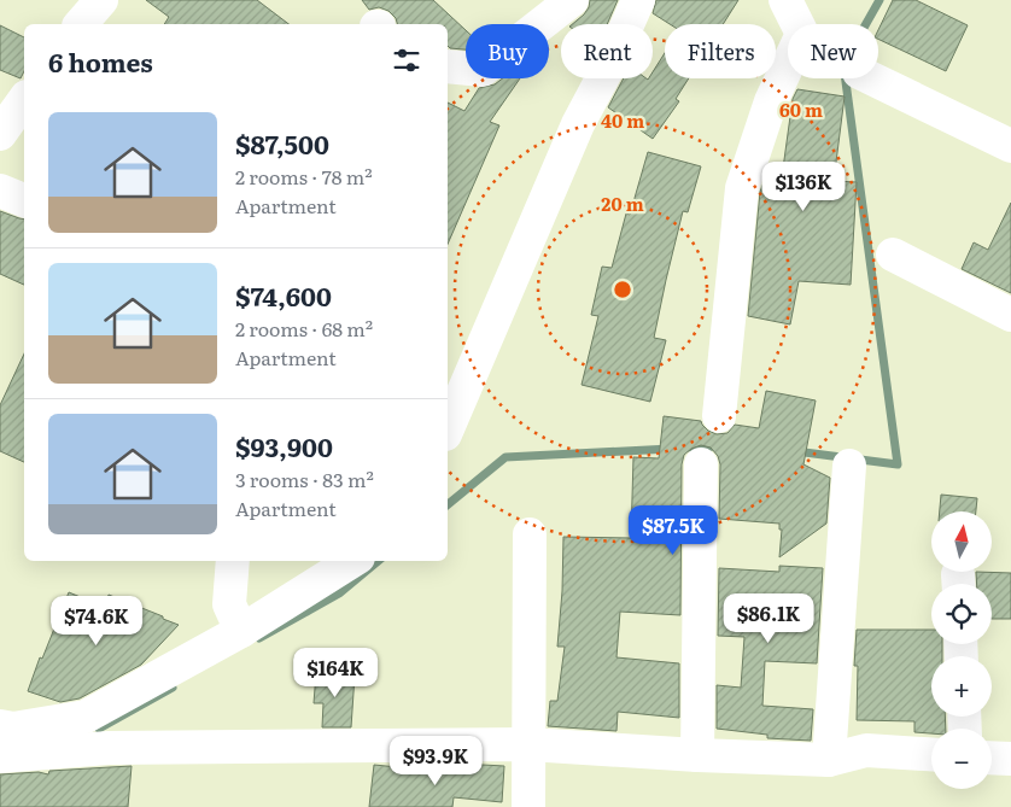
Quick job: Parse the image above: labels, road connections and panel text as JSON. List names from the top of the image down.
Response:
{
  "north": "top",
  "page": {
    "chip": [
      "Buy",
      "Rent",
      "Filters",
      "New"
    ],
    "heading": "6 homes",
    "list": [
      {
        "name": "$87,500",
        "note": "2 rooms · 78 m² · Apartment"
      },
      {
        "name": "$74,600",
        "note": "2 rooms · 68 m² · Apartment"
      },
      {
        "name": "$93,900",
        "note": "3 rooms · 83 m² · Apartment"
      }
    ],
    "price": [
      "$136K",
      "$87.5K",
      "$86.1K",
      "$74.6K",
      "$164K",
      "$93.9K"
    ],
    "map_buttons": ["+", "−"]
  },
  "rings": ["60 m", "40 m", "20 m"]
}
